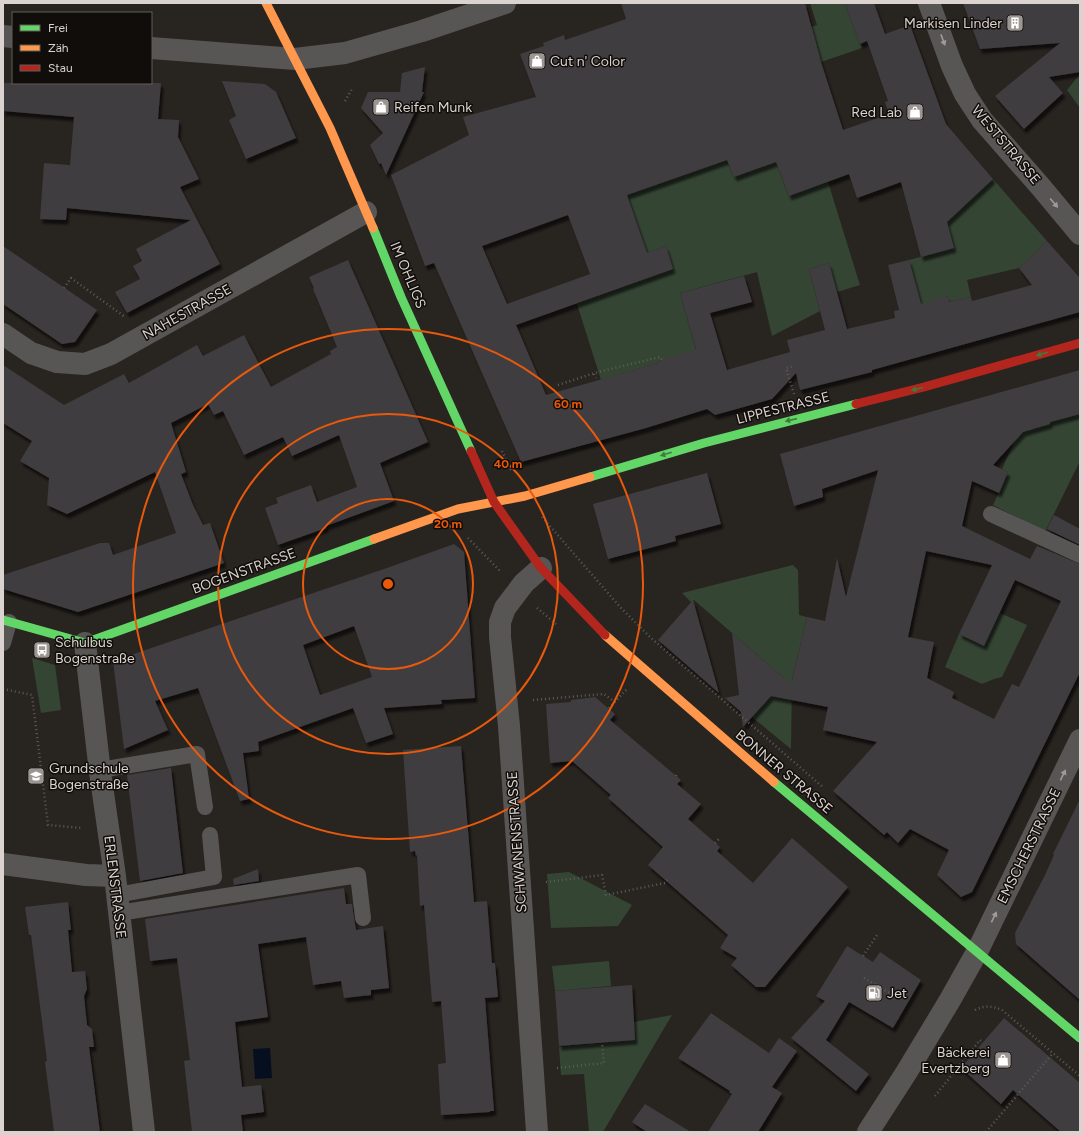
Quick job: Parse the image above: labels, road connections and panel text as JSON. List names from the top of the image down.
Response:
{
  "streets": {
    "main road": [
      "IM OHLIGS",
      "LIPPESTRASSE",
      "BOGENSTRASSE",
      "BONNER STRASSE"
    ],
    "street": [
      "WESTSTRASSE",
      "NAHESTRASSE",
      "SCHWANENSTRASSE",
      "EMSCHERSTRASSE",
      "ERLENSTRASSE"
    ]
  },
  "crossings": [
    ["IM OHLIGS", "NAHESTRASSE"],
    ["IM OHLIGS", "LIPPESTRASSE"],
    ["IM OHLIGS", "BOGENSTRASSE"],
    ["IM OHLIGS", "BONNER STRASSE"],
    ["LIPPESTRASSE", "BOGENSTRASSE"],
    ["LIPPESTRASSE", "BONNER STRASSE"],
    ["BOGENSTRASSE", "BONNER STRASSE"],
    ["BOGENSTRASSE", "ERLENSTRASSE"],
    ["BONNER STRASSE", "SCHWANENSTRASSE"],
    ["BONNER STRASSE", "EMSCHERSTRASSE"]
  ],
  "one_way": ["WESTSTRASSE", "LIPPESTRASSE", "EMSCHERSTRASSE"],
  "places": {
    "building": ["Markisen Linder"],
    "shop": [
      "Cut n' Color",
      "Reifen Munk",
      "Red Lab",
      "Bäckerei Evertzberg"
    ],
    "bus stop": ["Schulbus Bogenstraße"],
    "school or university": ["Grundschule Bogenstraße"],
    "fuel station": ["Jet"]
  },
  "legend": ["Frei", "Zäh", "Stau"],
  "rings": ["60 m", "40 m", "20 m"]
}
